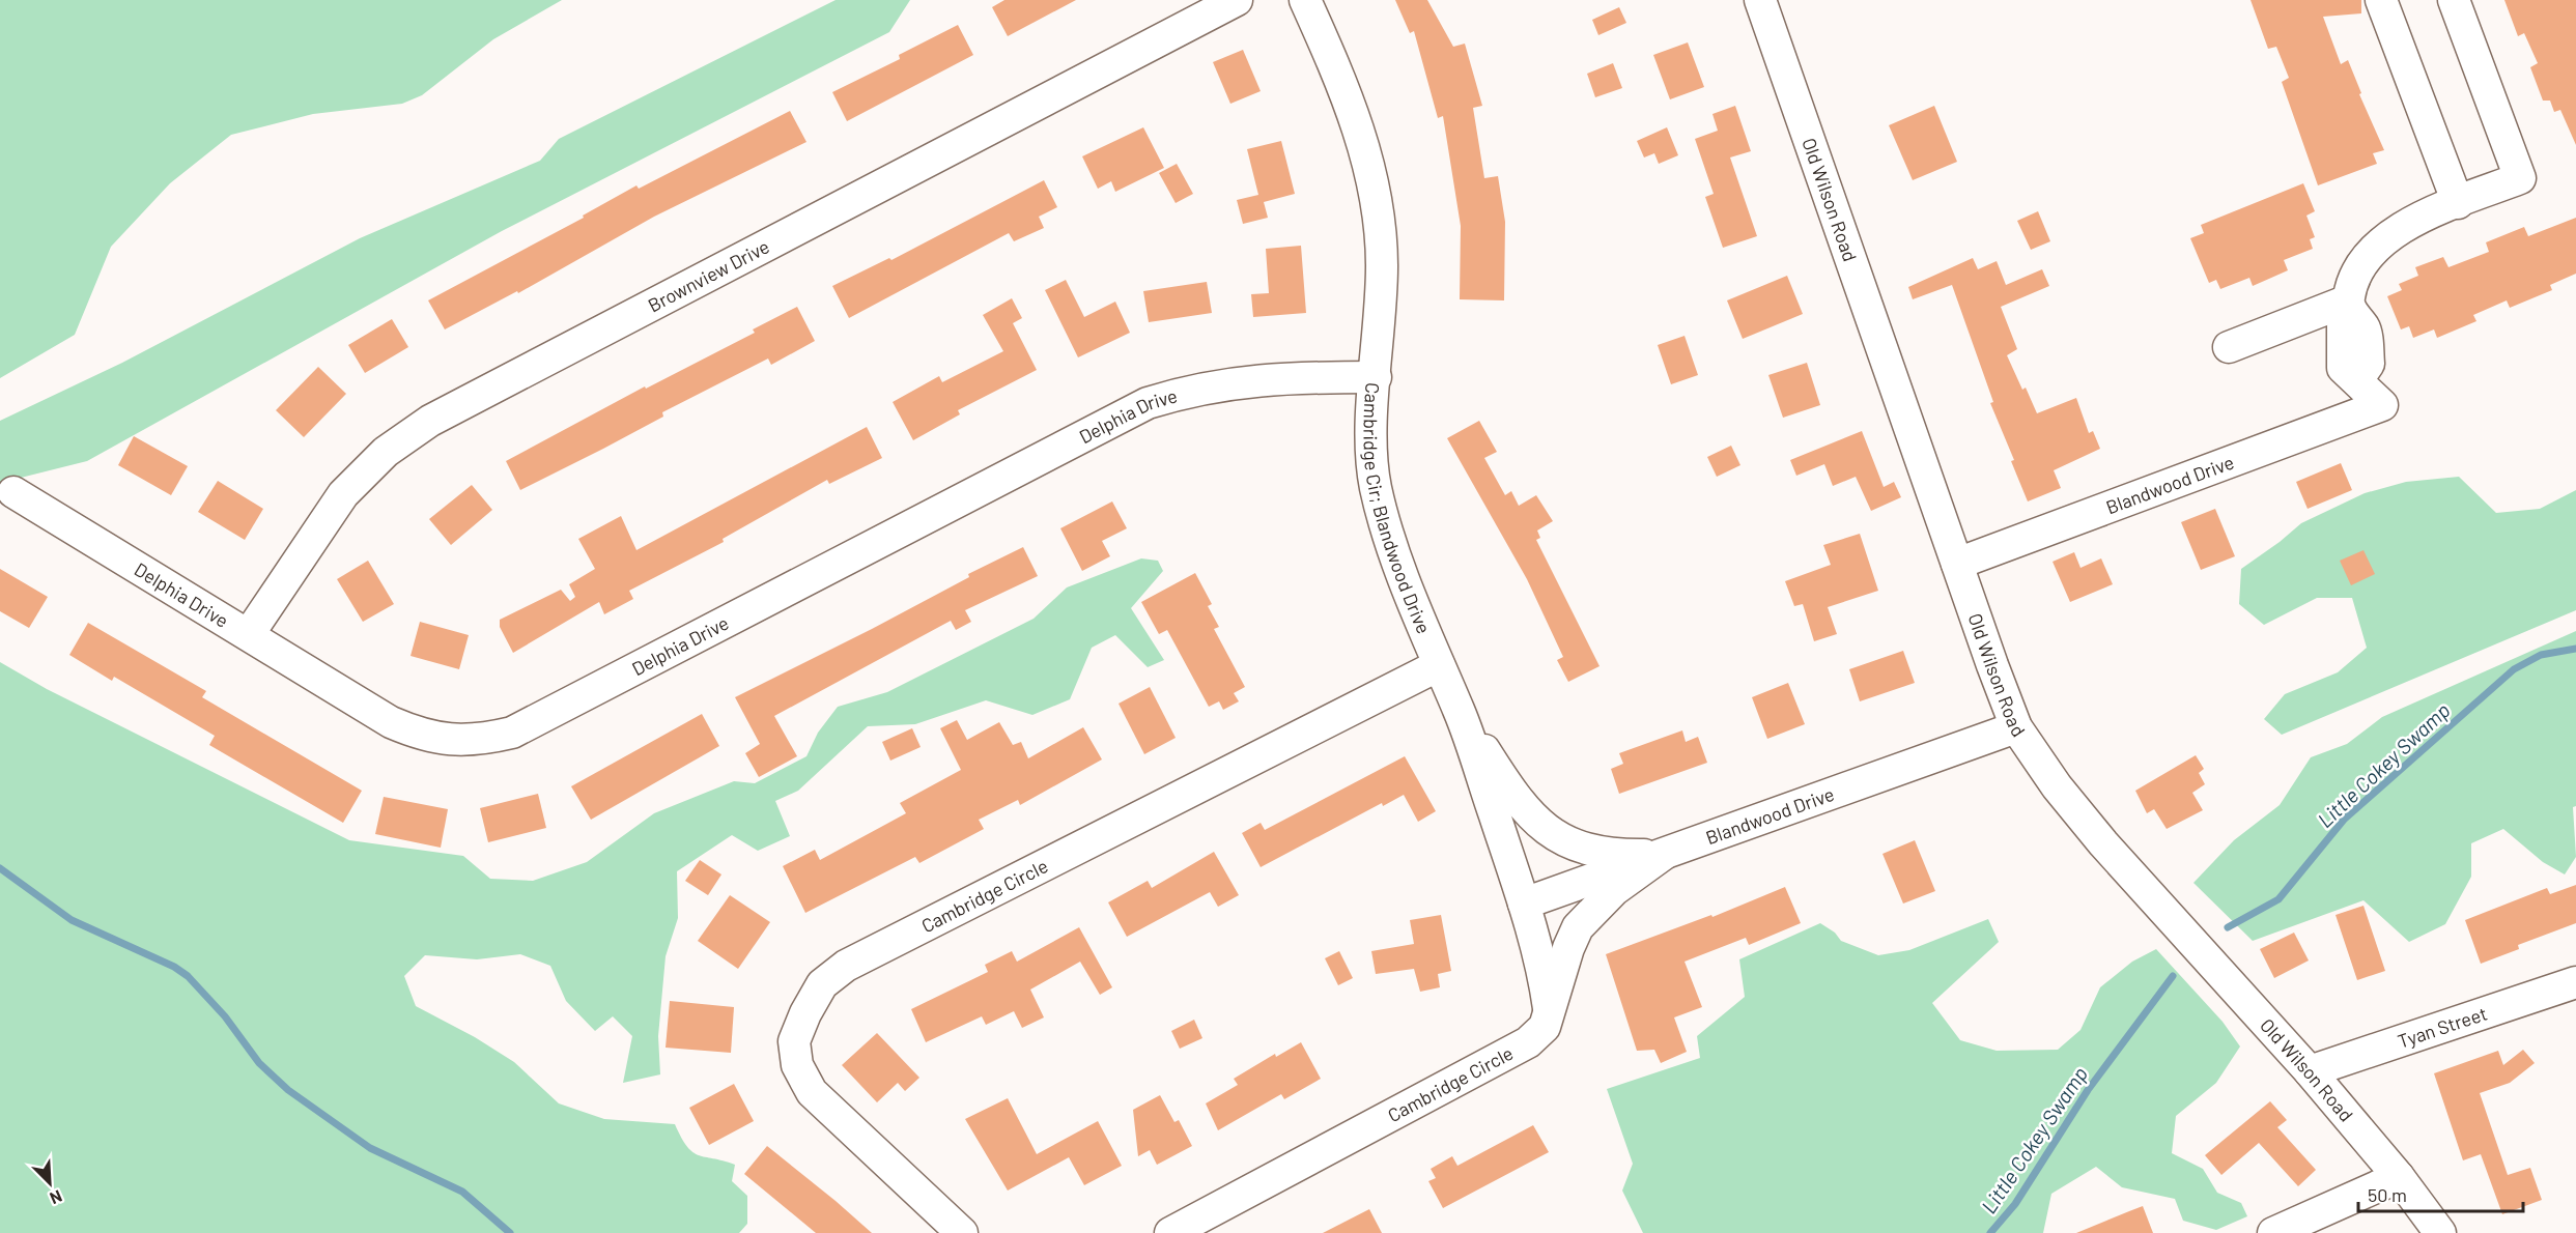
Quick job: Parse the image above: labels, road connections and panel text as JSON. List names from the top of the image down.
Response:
{
  "streets": {
    "street": [
      "Old Wilson Road",
      "Brownview Drive",
      "Delphia Drive",
      "Blandwood Drive",
      "Cambridge Cir; Blandwood Drive",
      "Cambridge Circle",
      "Tyan Street"
    ]
  },
  "crossings": [
    ["Old Wilson Road", "Blandwood Drive"],
    ["Old Wilson Road", "Tyan Street"],
    ["Brownview Drive", "Delphia Drive"],
    ["Delphia Drive", "Cambridge Cir; Blandwood Drive"],
    ["Blandwood Drive", "Cambridge Cir; Blandwood Drive"],
    ["Blandwood Drive", "Cambridge Circle"],
    ["Cambridge Cir; Blandwood Drive", "Cambridge Circle"]
  ],
  "water": ["Little Cokey Swamp"],
  "scale_bar": "50 m",
  "north": "bottom right"
}
